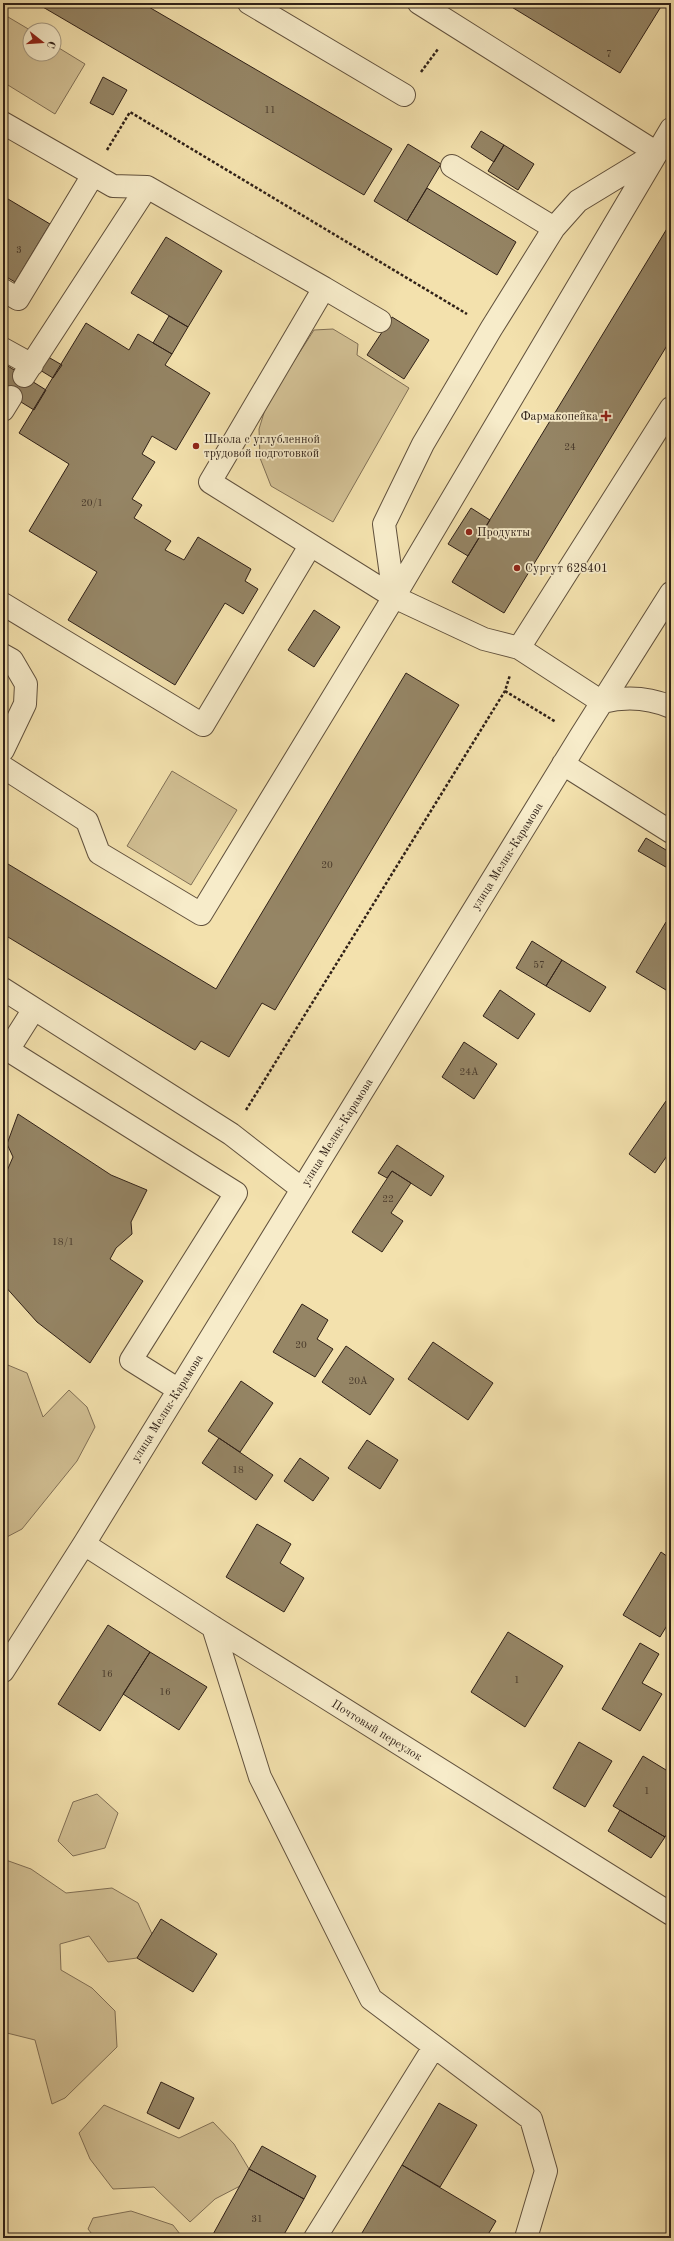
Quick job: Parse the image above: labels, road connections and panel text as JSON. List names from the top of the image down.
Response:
{
  "streets": {
    "street": ["улица Мелик-Карамова", "Почтовый переулок"]
  },
  "crossings": [
    ["улица Мелик-Карамова", "Почтовый переулок"]
  ],
  "places": {
    "health": ["Фармакопейка"],
    "other": ["Школа с углубленной трудовой подготовкой", "Продукты", "Сургут 628401"]
  },
  "house_numbers": [
    "7",
    "11",
    "3",
    "24",
    "20/1",
    "20",
    "57",
    "24А",
    "22",
    "18/1",
    "20",
    "20А",
    "18",
    "16",
    "1",
    "16",
    "1",
    "31"
  ],
  "north": "right"
}
